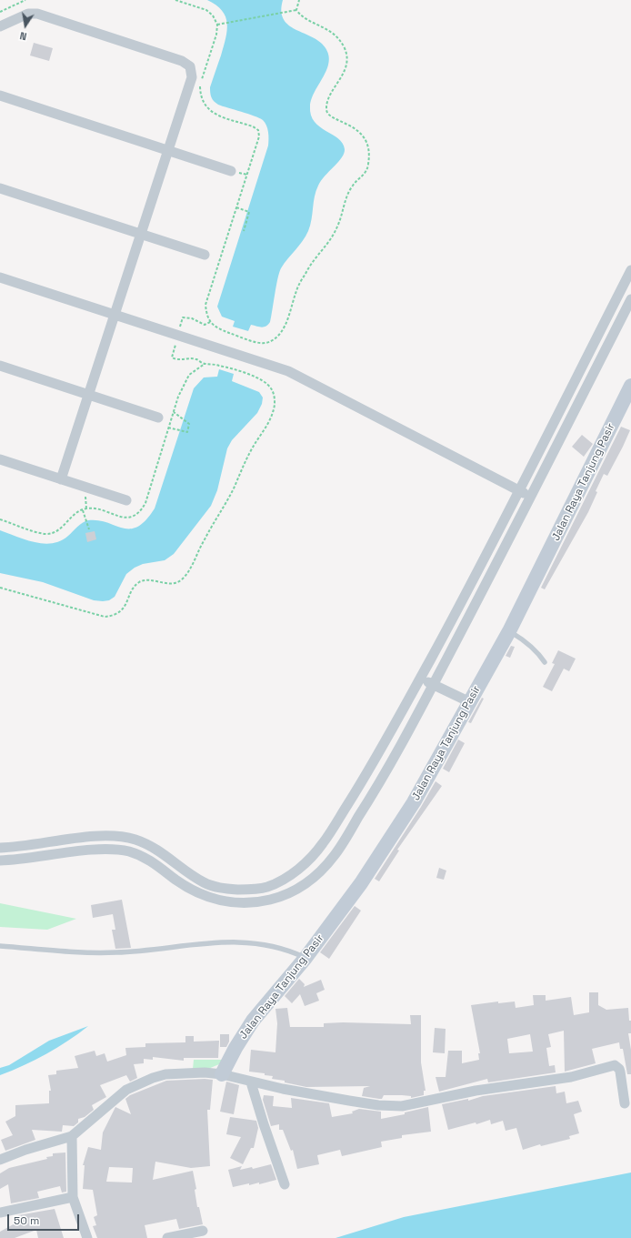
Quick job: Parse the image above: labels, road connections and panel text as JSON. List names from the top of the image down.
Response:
{
  "streets": {
    "street": ["Jalan Raya Tanjung Pasir"]
  },
  "scale_bar": "50 m",
  "north": "bottom"
}
